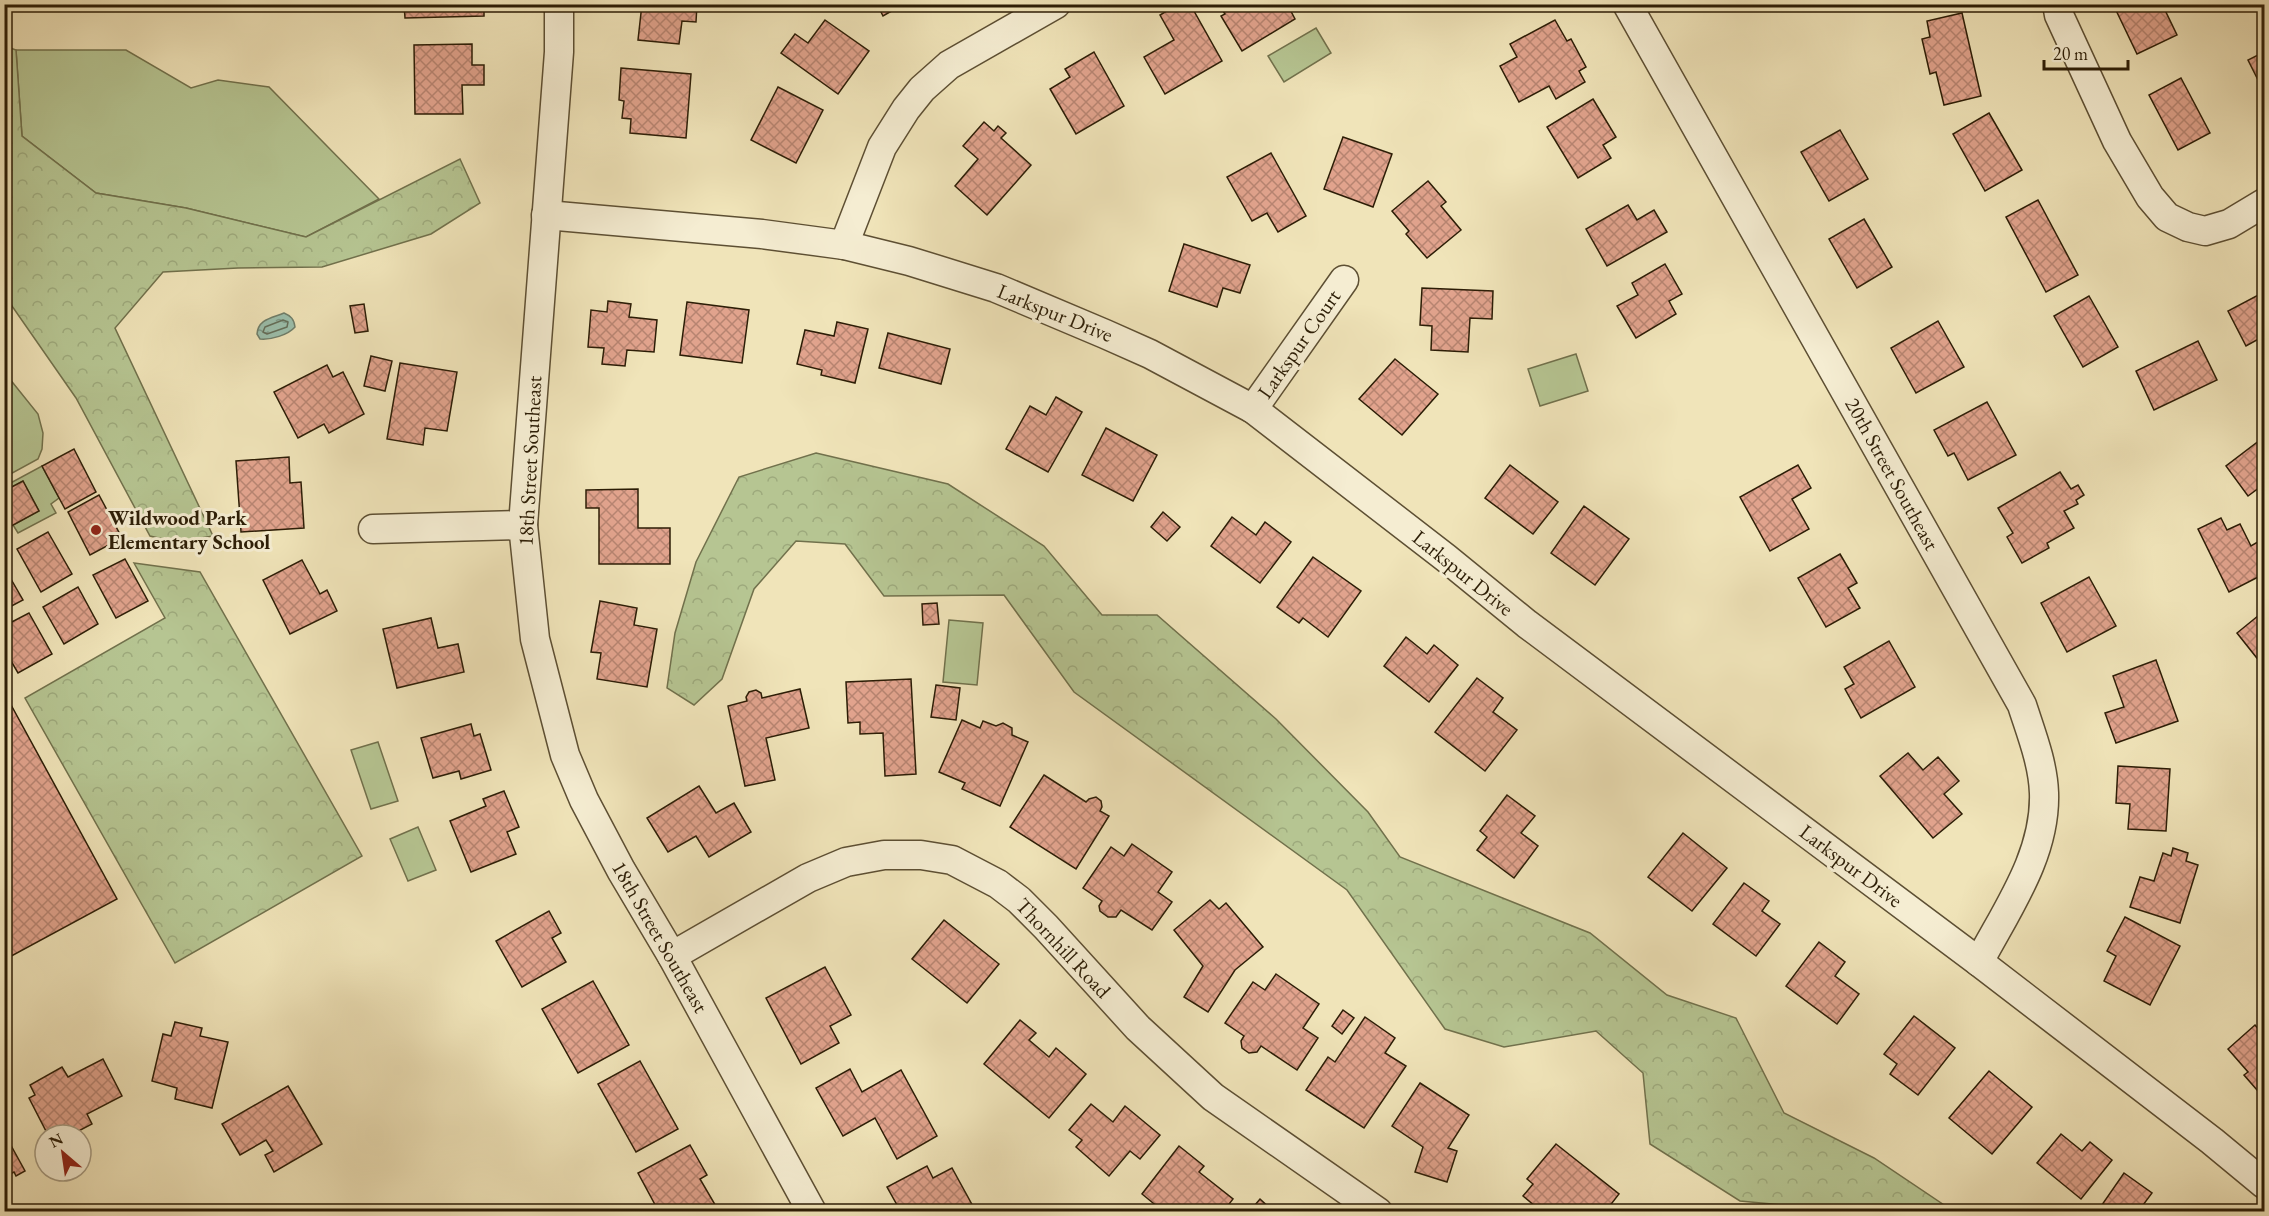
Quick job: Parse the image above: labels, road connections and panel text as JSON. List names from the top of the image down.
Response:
{
  "streets": {
    "street": [
      "Larkspur Drive",
      "Larkspur Court",
      "18th Street Southeast",
      "20th Street Southeast",
      "Thornhill Road"
    ]
  },
  "crossings": [
    ["Larkspur Drive", "Larkspur Court"],
    ["Larkspur Drive", "18th Street Southeast"],
    ["Larkspur Drive", "20th Street Southeast"],
    ["18th Street Southeast", "Thornhill Road"]
  ],
  "places": ["Wildwood Park Elementary School"],
  "scale_bar": "20 m",
  "north": "top left"
}
